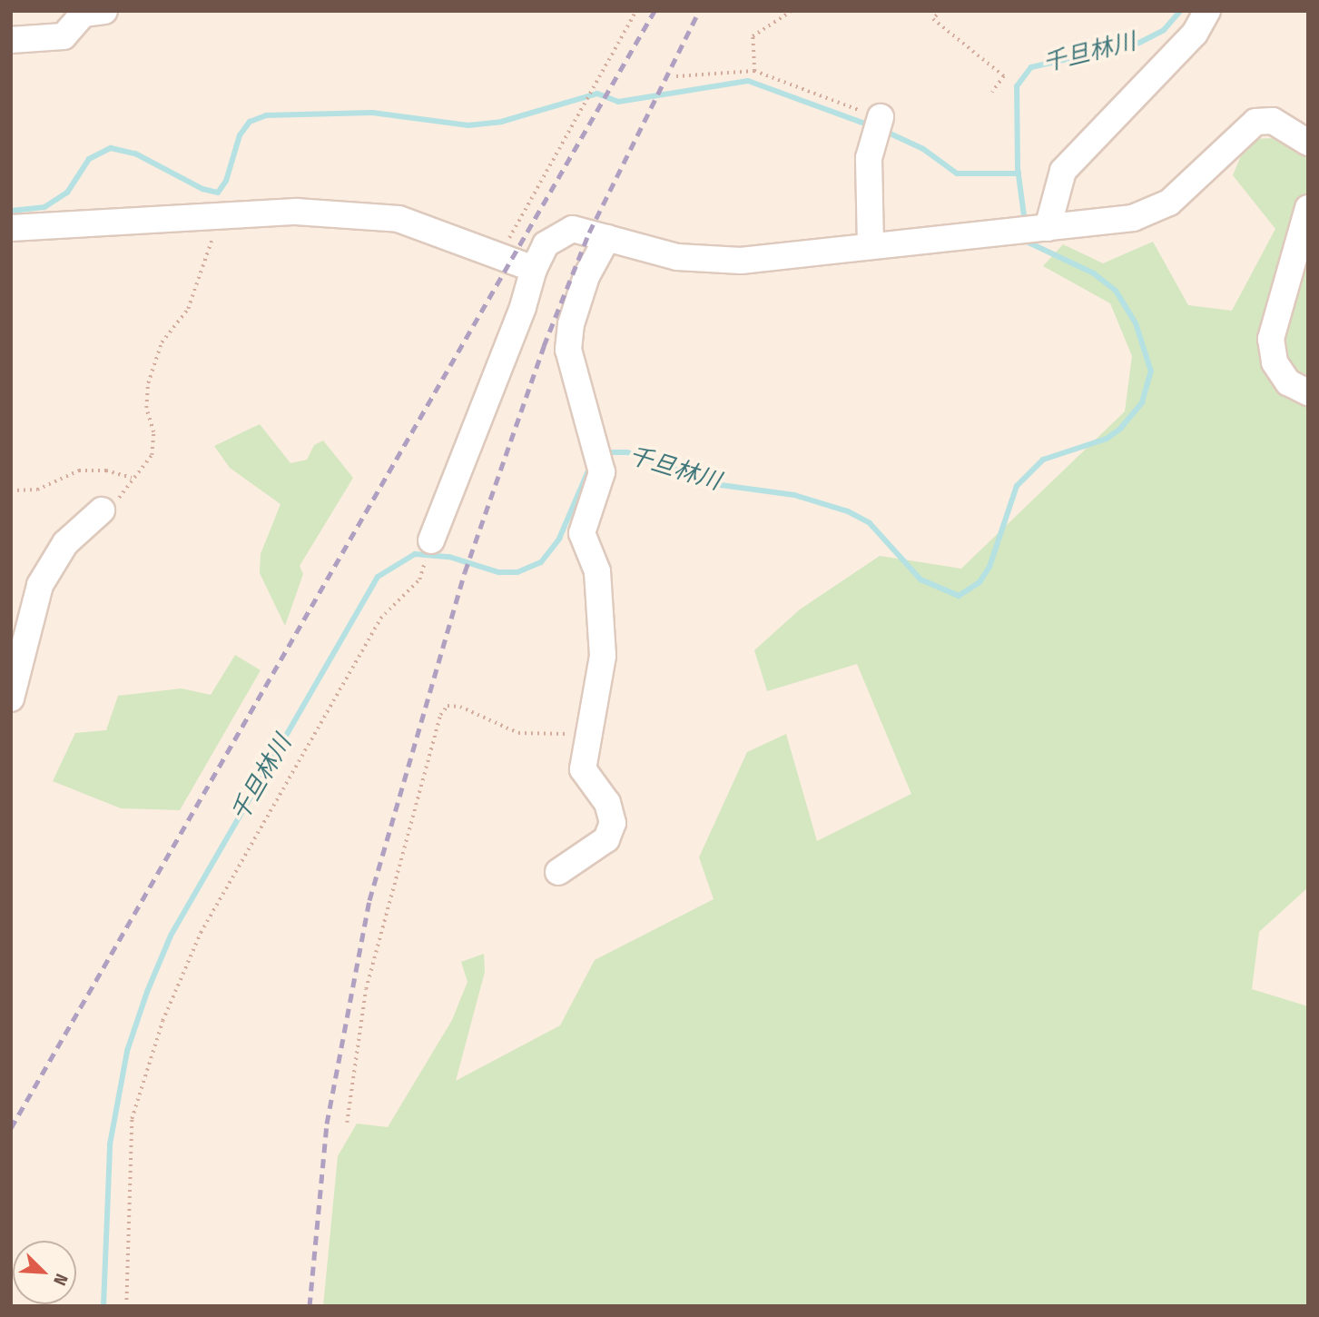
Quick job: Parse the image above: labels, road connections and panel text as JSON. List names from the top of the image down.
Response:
{
  "water": ["千旦林川"],
  "north": "bottom right"
}
